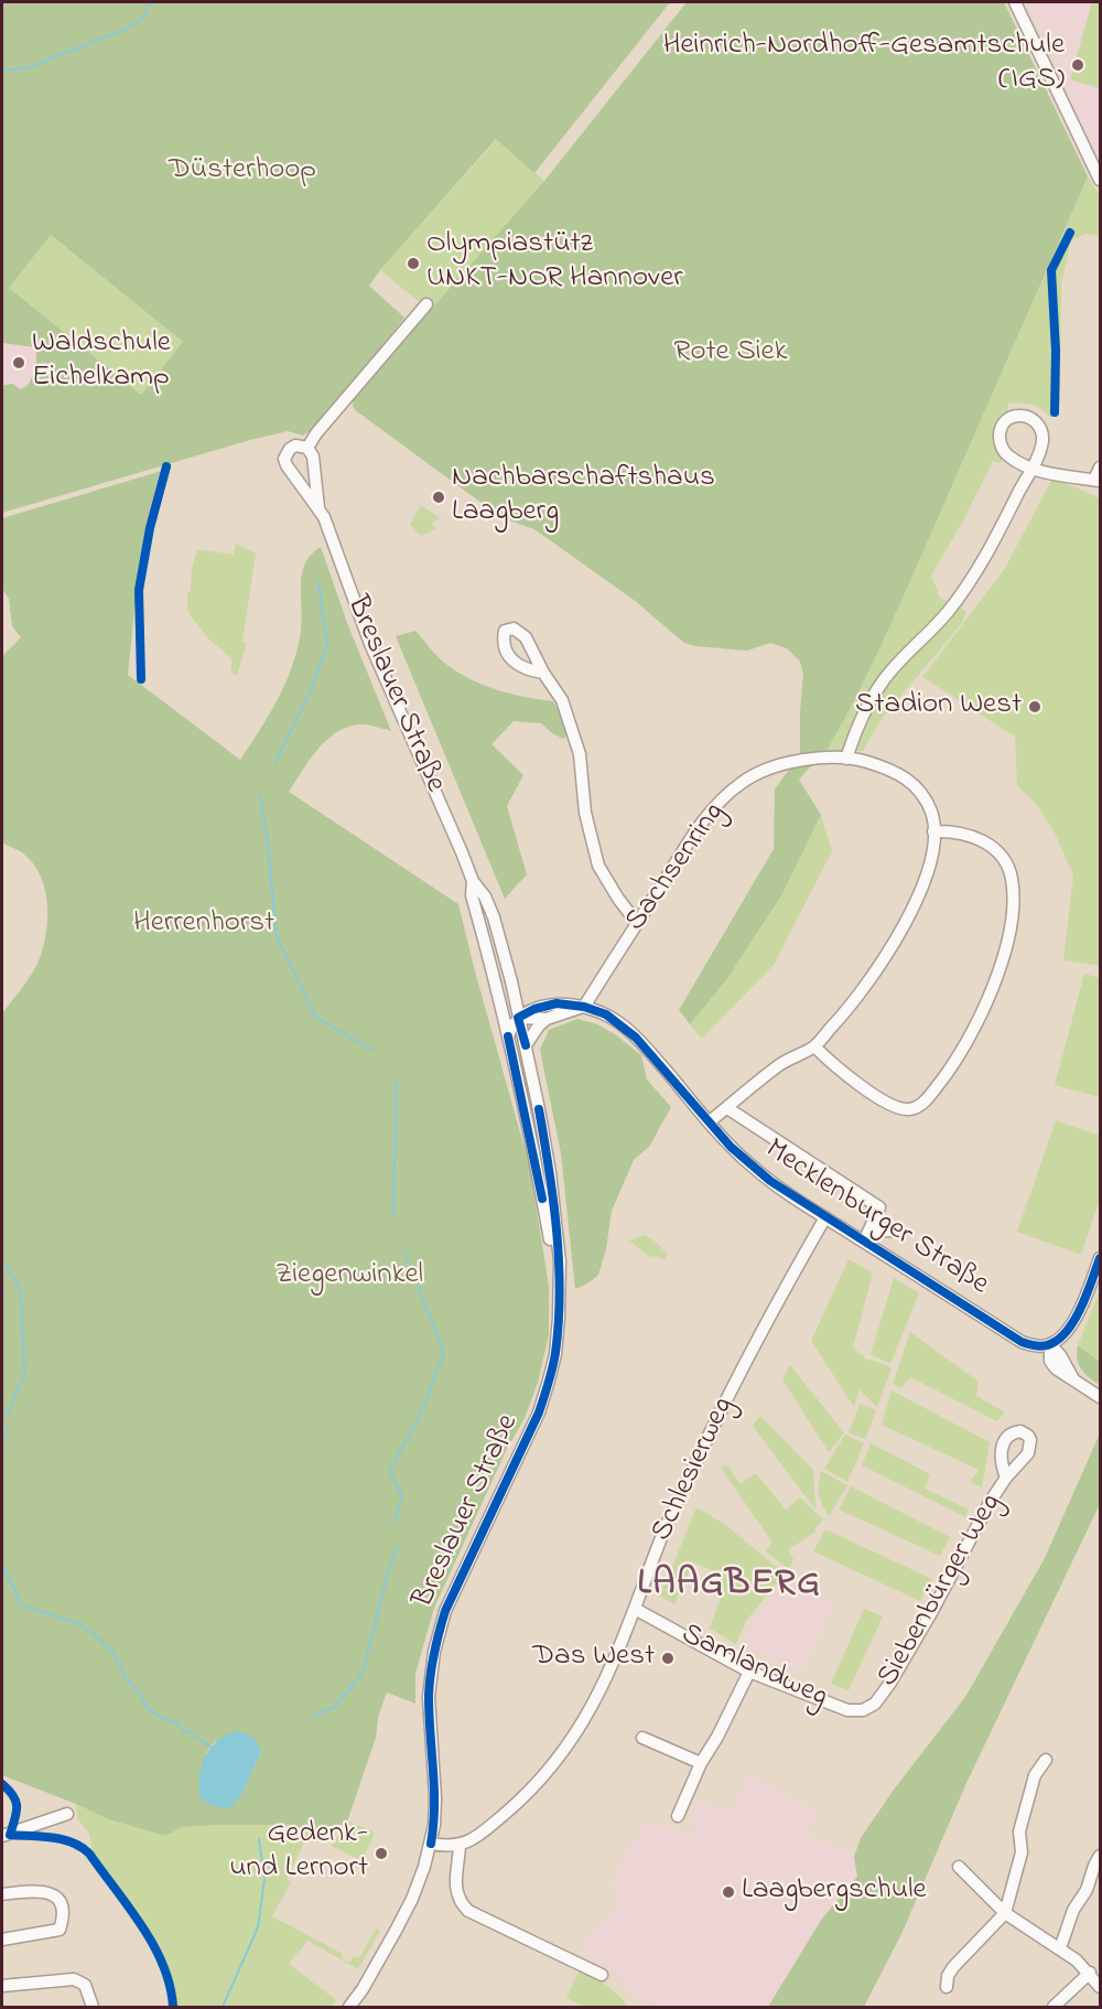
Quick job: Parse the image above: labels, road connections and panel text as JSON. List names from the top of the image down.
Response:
{
  "streets": {
    "street": [
      "Breslauer Straße",
      "Sachsenring",
      "Mecklenburger Straße",
      "Schlesierweg",
      "Siebenbürger Weg",
      "Samlandweg"
    ]
  },
  "crossings": [
    ["Breslauer Straße", "Mecklenburger Straße"],
    ["Sachsenring", "Mecklenburger Straße"],
    ["Mecklenburger Straße", "Schlesierweg"],
    ["Schlesierweg", "Samlandweg"],
    ["Siebenbürger Weg", "Samlandweg"]
  ],
  "districts": ["LAAGBERG"],
  "parks": [
    "Düsterhoop",
    "Rote Siek",
    "Herrenhorst",
    "Ziegenwinkel"
  ],
  "places": [
    "Heinrich-Nordhoff-Gesamtschule (IGS)",
    "Olympiastütz UNKT-NOR Hannover",
    "Waldschule Eichelkamp",
    "Nachbarschaftshaus Laagberg",
    "Stadion West",
    "Das West",
    "Gedenk- und Lernort",
    "Laagbergschule"
  ]
}
